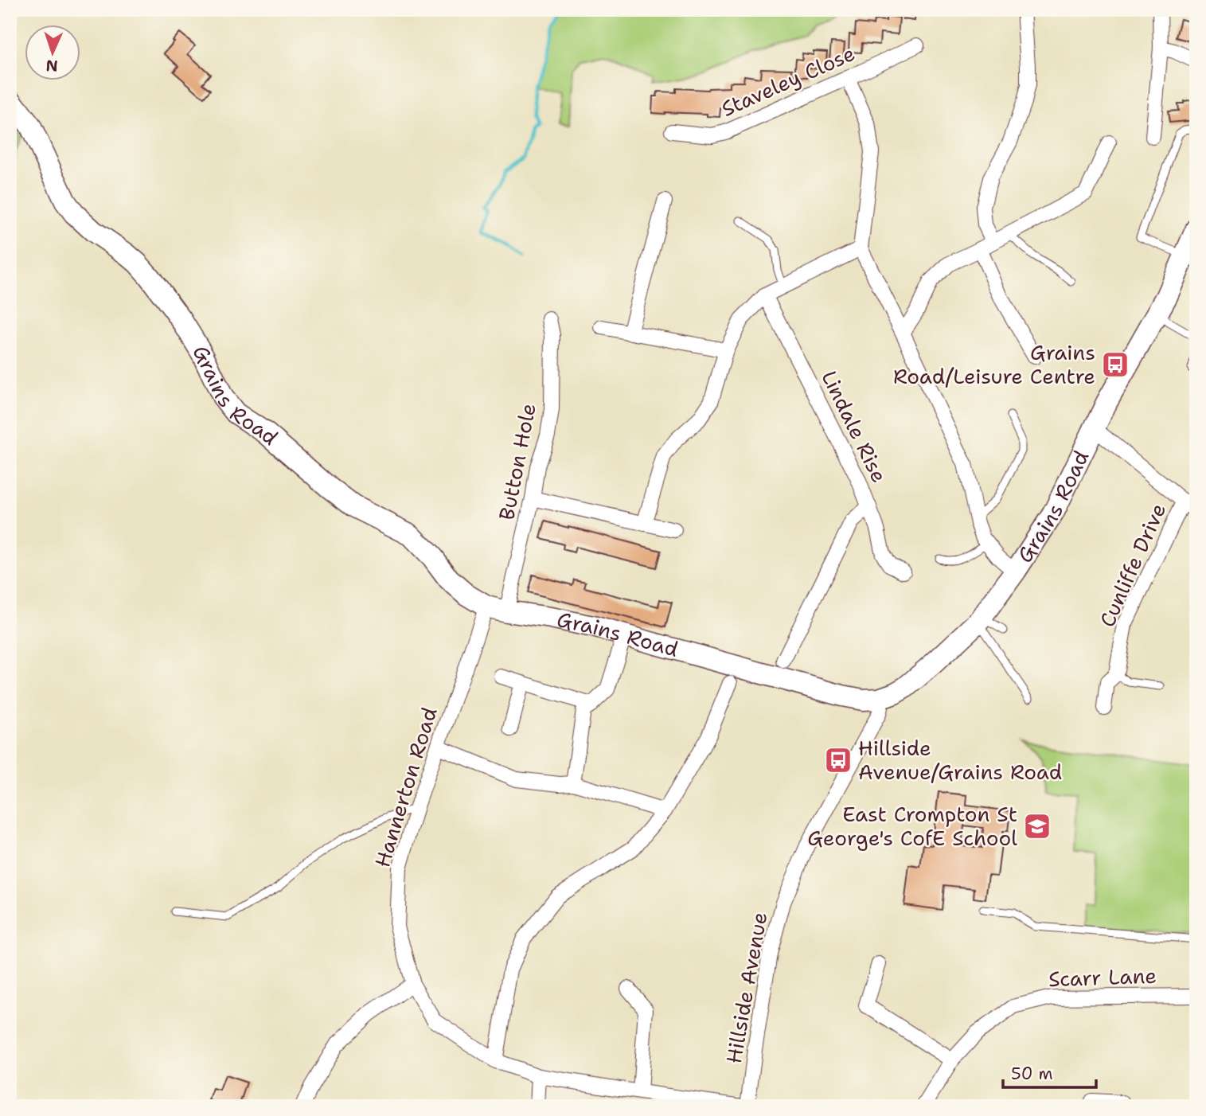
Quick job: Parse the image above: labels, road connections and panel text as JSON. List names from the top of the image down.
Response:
{
  "streets": {
    "street": [
      "Staveley Close",
      "Grains Road",
      "Lindale Rise",
      "Button Hole",
      "Cunliffe Drive",
      "Hannerton Road",
      "Scarr Lane",
      "Hillside Avenue"
    ]
  },
  "crossings": [
    ["Grains Road", "Button Hole"],
    ["Grains Road", "Hannerton Road"],
    ["Grains Road", "Hillside Avenue"],
    ["Button Hole", "Hannerton Road"]
  ],
  "places": {
    "bus stop": ["Grains Road/Leisure Centre", "Hillside Avenue/Grains Road"],
    "school or university": ["East Crompton St George's CofE School"]
  },
  "scale_bar": "50 m",
  "north": "bottom"
}
